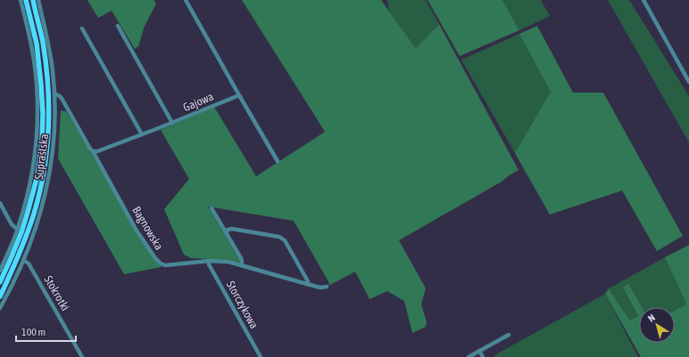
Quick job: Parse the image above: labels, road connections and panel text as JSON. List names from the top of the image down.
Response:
{
  "streets": {
    "street": [
      "Gajowa",
      "Supraślska",
      "Bagnowska",
      "Stokrotki",
      "Storczykowa"
    ]
  },
  "crossings": [
    ["Gajowa", "Bagnowska"],
    ["Supraślska", "Bagnowska"],
    ["Supraślska", "Stokrotki"],
    ["Bagnowska", "Storczykowa"]
  ],
  "scale_bar": "100 m",
  "north": "top left"
}
